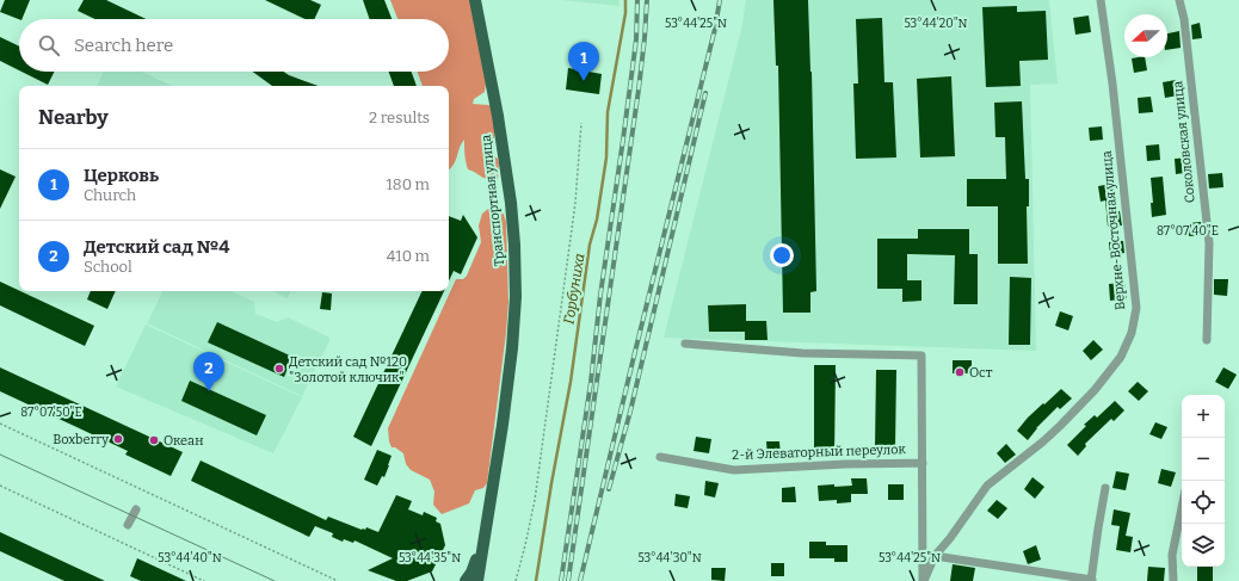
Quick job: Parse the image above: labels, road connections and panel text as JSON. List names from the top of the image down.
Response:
{
  "streets": {
    "main road": ["Транспортная улица"],
    "street": ["Соколовская улица", "Верхне-Восточная улица", "2-й Элеваторный переулок"]
  },
  "water": ["Горбуниха"],
  "places": [
    "Детский сад №120 \"Золотой ключик\"",
    "Ост",
    "Boxberry",
    "Океан"
  ],
  "north": "left",
  "page": {
    "search": "Search here",
    "pins": ["1", "2"],
    "heading": ["Nearby", "2 results"],
    "list": [
      {
        "mark": "1",
        "name": "Церковь",
        "note": "Church",
        "value": "180 m"
      },
      {
        "mark": "2",
        "name": "Детский сад №4",
        "note": "School",
        "value": "410 m"
      }
    ],
    "map_buttons": ["+", "−"]
  },
  "coordinates": [
    "53°44'25\"N",
    "53°44'20\"N",
    "87°07'40\"E",
    "87°07'50\"E",
    "53°44'40\"N",
    "53°44'35\"N",
    "53°44'30\"N"
  ]
}
